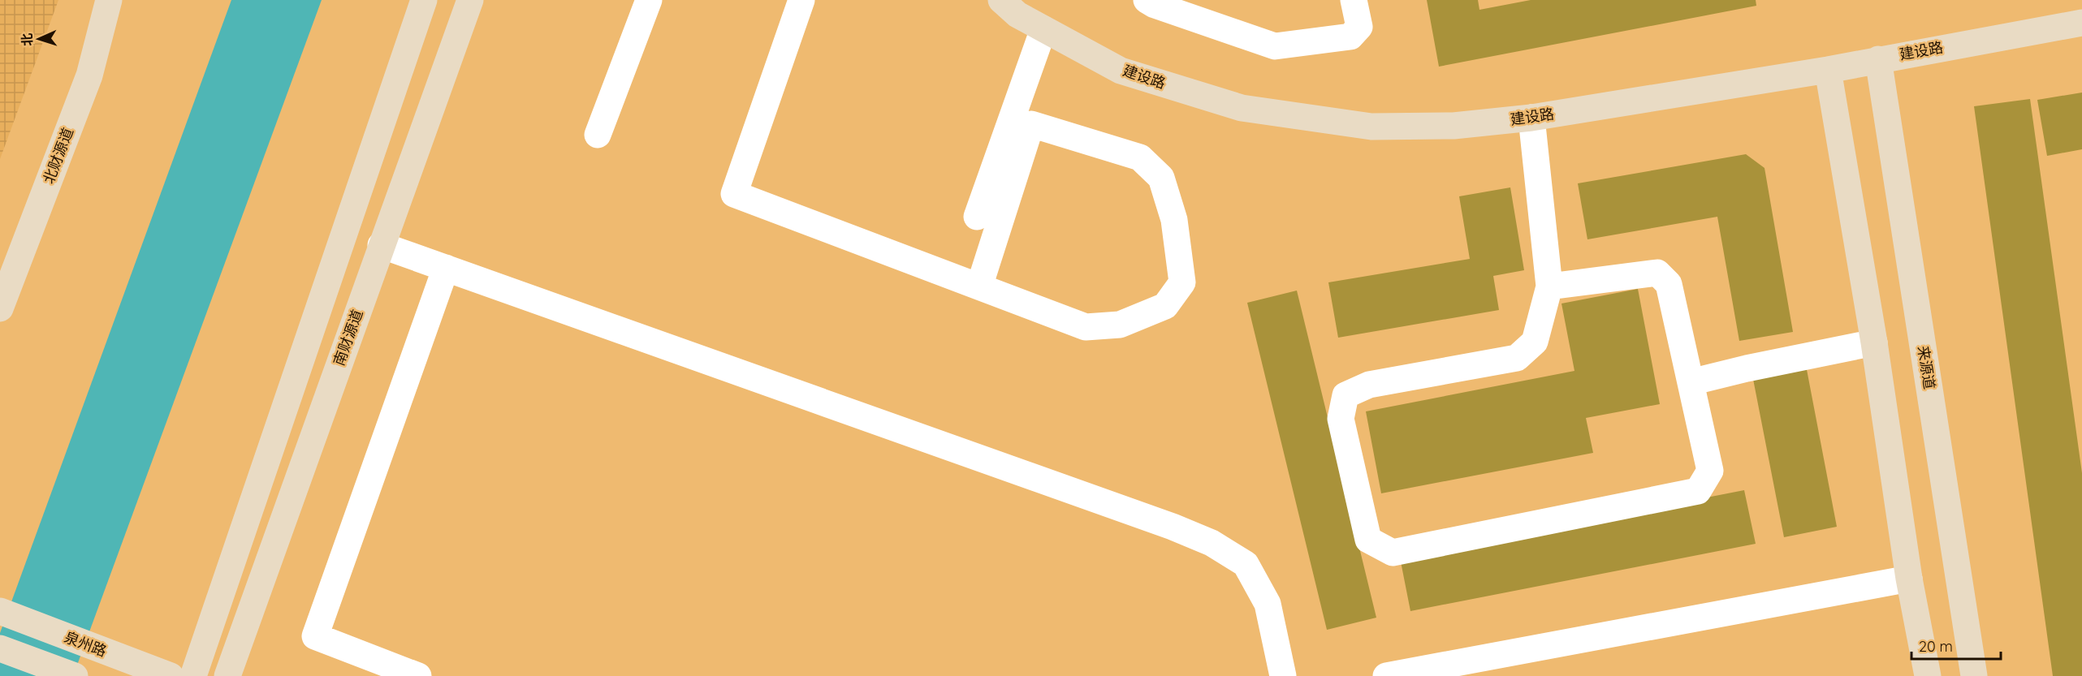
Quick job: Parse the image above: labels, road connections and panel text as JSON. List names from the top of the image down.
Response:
{
  "streets": {
    "street": [
      "建设路",
      "北财源道",
      "南财源道",
      "来源道",
      "泉州路"
    ]
  },
  "crossings": [
    ["建设路", "来源道"]
  ],
  "scale_bar": "20 m",
  "north": "left"
}
